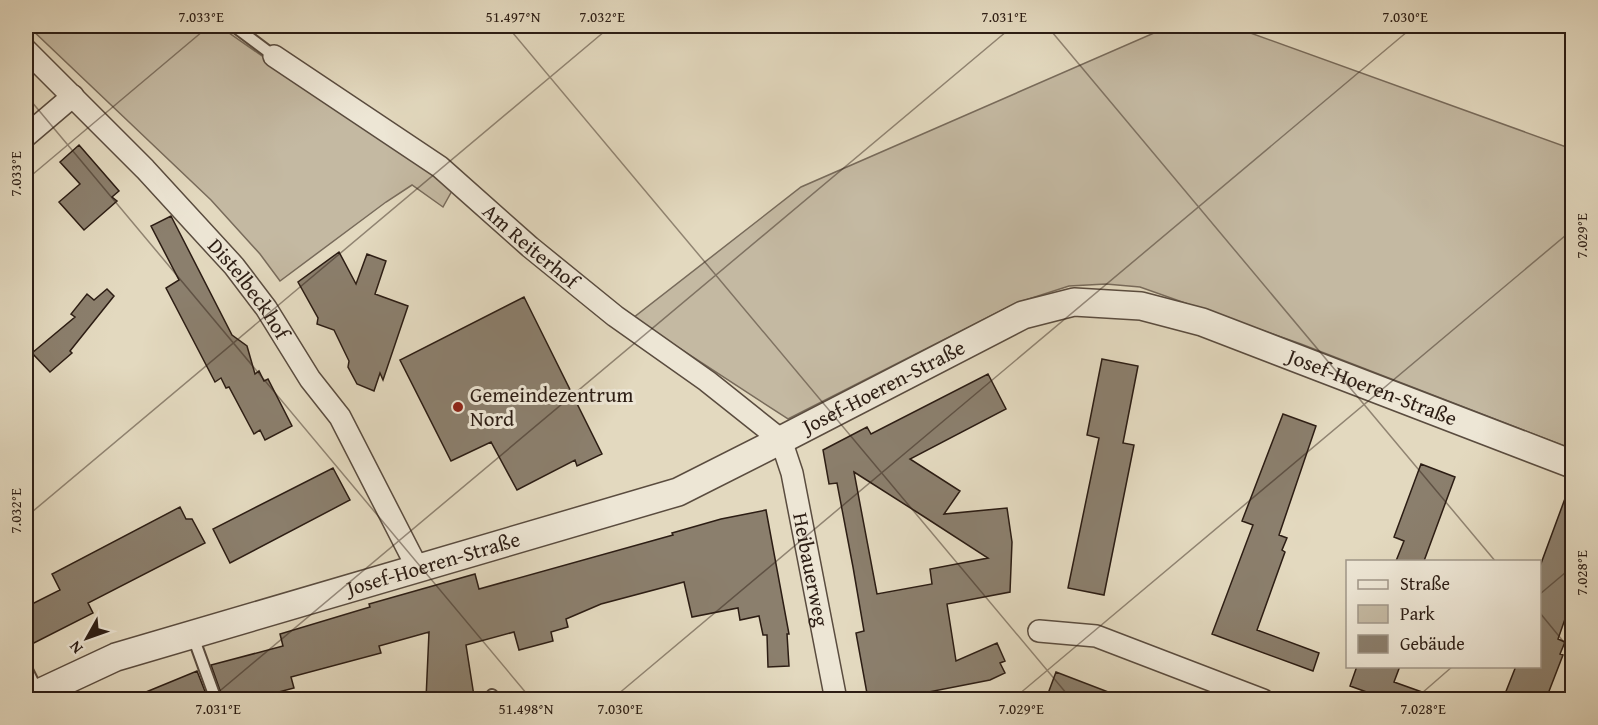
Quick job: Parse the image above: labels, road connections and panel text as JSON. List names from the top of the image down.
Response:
{
  "streets": {
    "street": [
      "Am Reiterhof",
      "Distelbeckhof",
      "Josef-Hoeren-Straße",
      "Heibauerweg"
    ]
  },
  "crossings": [
    ["Am Reiterhof", "Josef-Hoeren-Straße"],
    ["Am Reiterhof", "Heibauerweg"],
    ["Distelbeckhof", "Josef-Hoeren-Straße"],
    ["Josef-Hoeren-Straße", "Heibauerweg"]
  ],
  "places": ["Gemeindezentrum Nord"],
  "legend": ["Straße", "Park", "Gebäude"],
  "north": "bottom left",
  "coordinates": [
    "7.033°E",
    "51.497°N",
    "7.032°E",
    "7.031°E",
    "7.030°E",
    "7.029°E",
    "7.028°E",
    "51.498°N"
  ]
}
